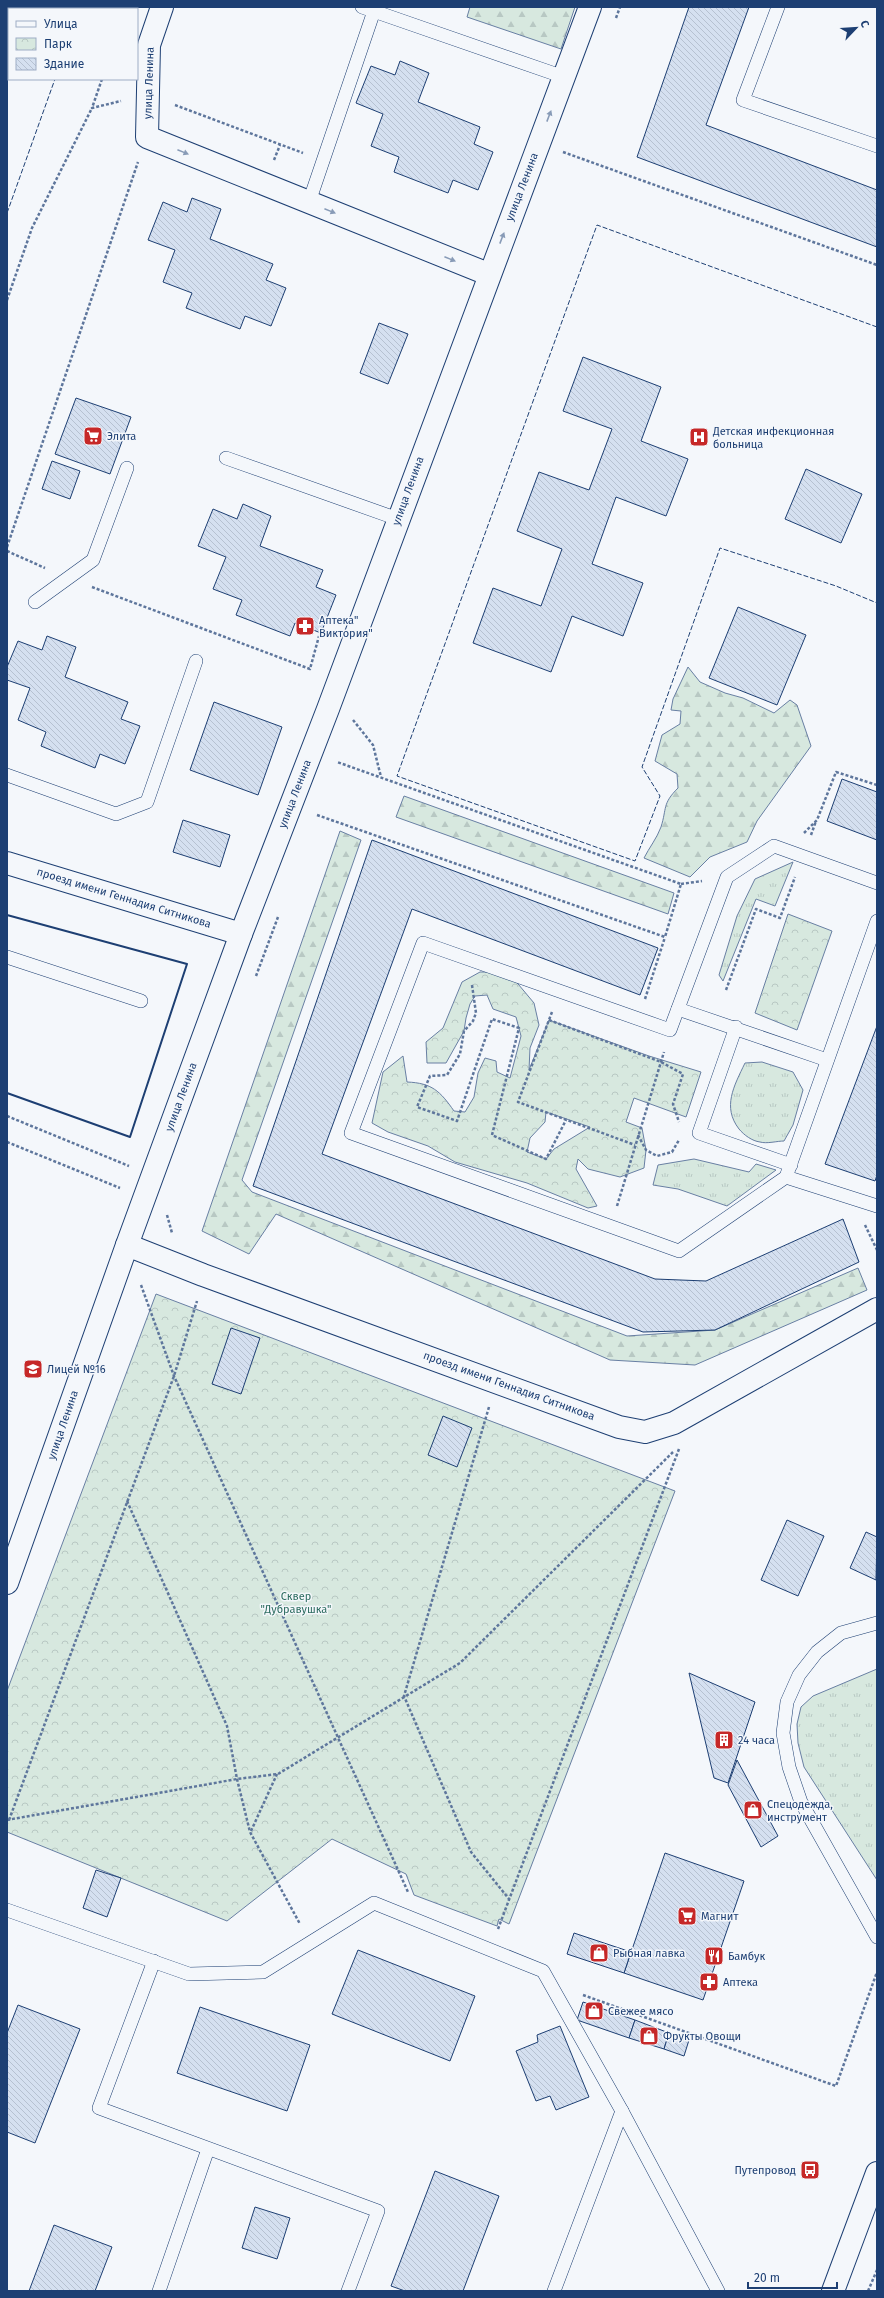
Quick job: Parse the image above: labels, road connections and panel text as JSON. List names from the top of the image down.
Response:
{
  "streets": {
    "street": ["улица Ленина", "проезд имени Геннадия Ситникова"]
  },
  "crossings": [
    ["улица Ленина", "проезд имени Геннадия Ситникова"]
  ],
  "parks": ["Сквер \"Дубравушка\""],
  "places": {
    "supermarket": ["Элита", "Магнит"],
    "hospital": ["Детская инфекционная больница"],
    "pharmacy": ["Аптека\" Виктория\"", "Аптека"],
    "school or university": ["Лицей №16"],
    "building": ["24 часа"],
    "shop": [
      "Спецодежда, инструмент",
      "Рыбная лавка",
      "Свежее мясо",
      "Фрукты Овощи"
    ],
    "restaurant": ["Бамбук"],
    "bus stop": ["Путепровод"]
  },
  "legend": ["Улица", "Парк", "Здание"],
  "scale_bar": "20 m",
  "north": "top right"
}
